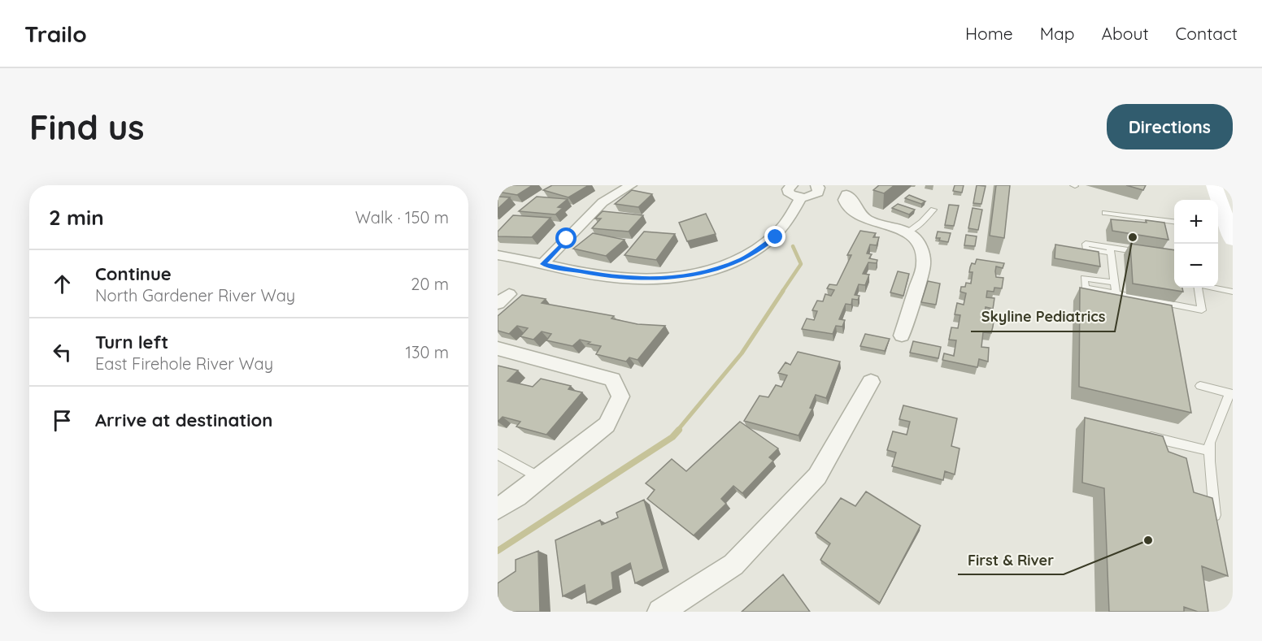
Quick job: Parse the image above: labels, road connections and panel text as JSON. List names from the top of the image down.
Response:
{
  "places": ["Skyline Pediatrics", "First & River"],
  "page": {
    "header": "Trailo",
    "nav": [
      "Home",
      "Map",
      "About",
      "Contact"
    ],
    "buttons": "Directions",
    "title": "Find us",
    "heading": ["2 min", "Walk · 150 m"],
    "map_buttons": ["+", "−"],
    "list": [
      ["Continue", "North Gardener River Way", "20 m"],
      ["Turn left", "East Firehole River Way", "130 m"],
      "Arrive at destination"
    ]
  }
}
